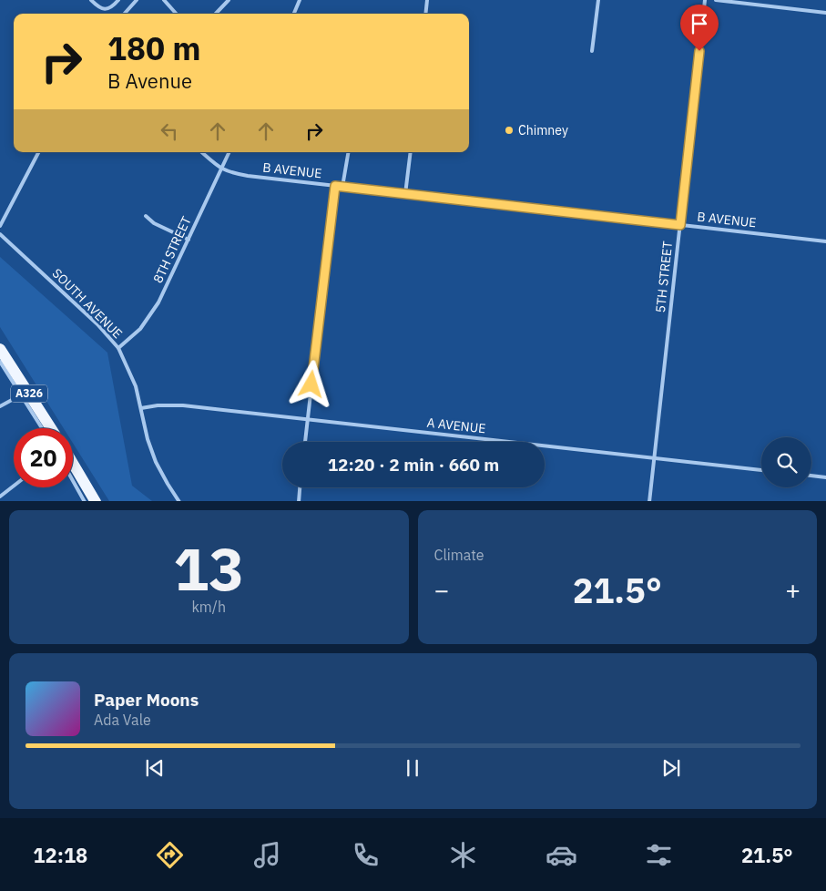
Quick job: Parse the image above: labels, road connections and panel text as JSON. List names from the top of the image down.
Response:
{
  "streets": {
    "main road": ["A326"],
    "lane": [
      "B AVENUE",
      "8TH STREET",
      "5TH STREET",
      "SOUTH AVENUE",
      "A AVENUE"
    ]
  },
  "crossings": [
    ["B AVENUE", "8TH STREET"],
    ["B AVENUE", "5TH STREET"],
    ["8TH STREET", "SOUTH AVENUE"],
    ["5TH STREET", "A AVENUE"],
    ["SOUTH AVENUE", "A AVENUE"]
  ],
  "places": ["Chimney"],
  "page": {
    "turn": ["180 m", "B Avenue"],
    "limit": "20",
    "trip": "12:20 · 2 min · 660 m",
    "tile": [
      ["13", "km/h"],
      "Climate"
    ],
    "heat": ["−", "21.5°", "+"],
    "song": ["Paper Moons", "Ada Vale"],
    "tabs": ["12:18", "21.5°"]
  }
}
